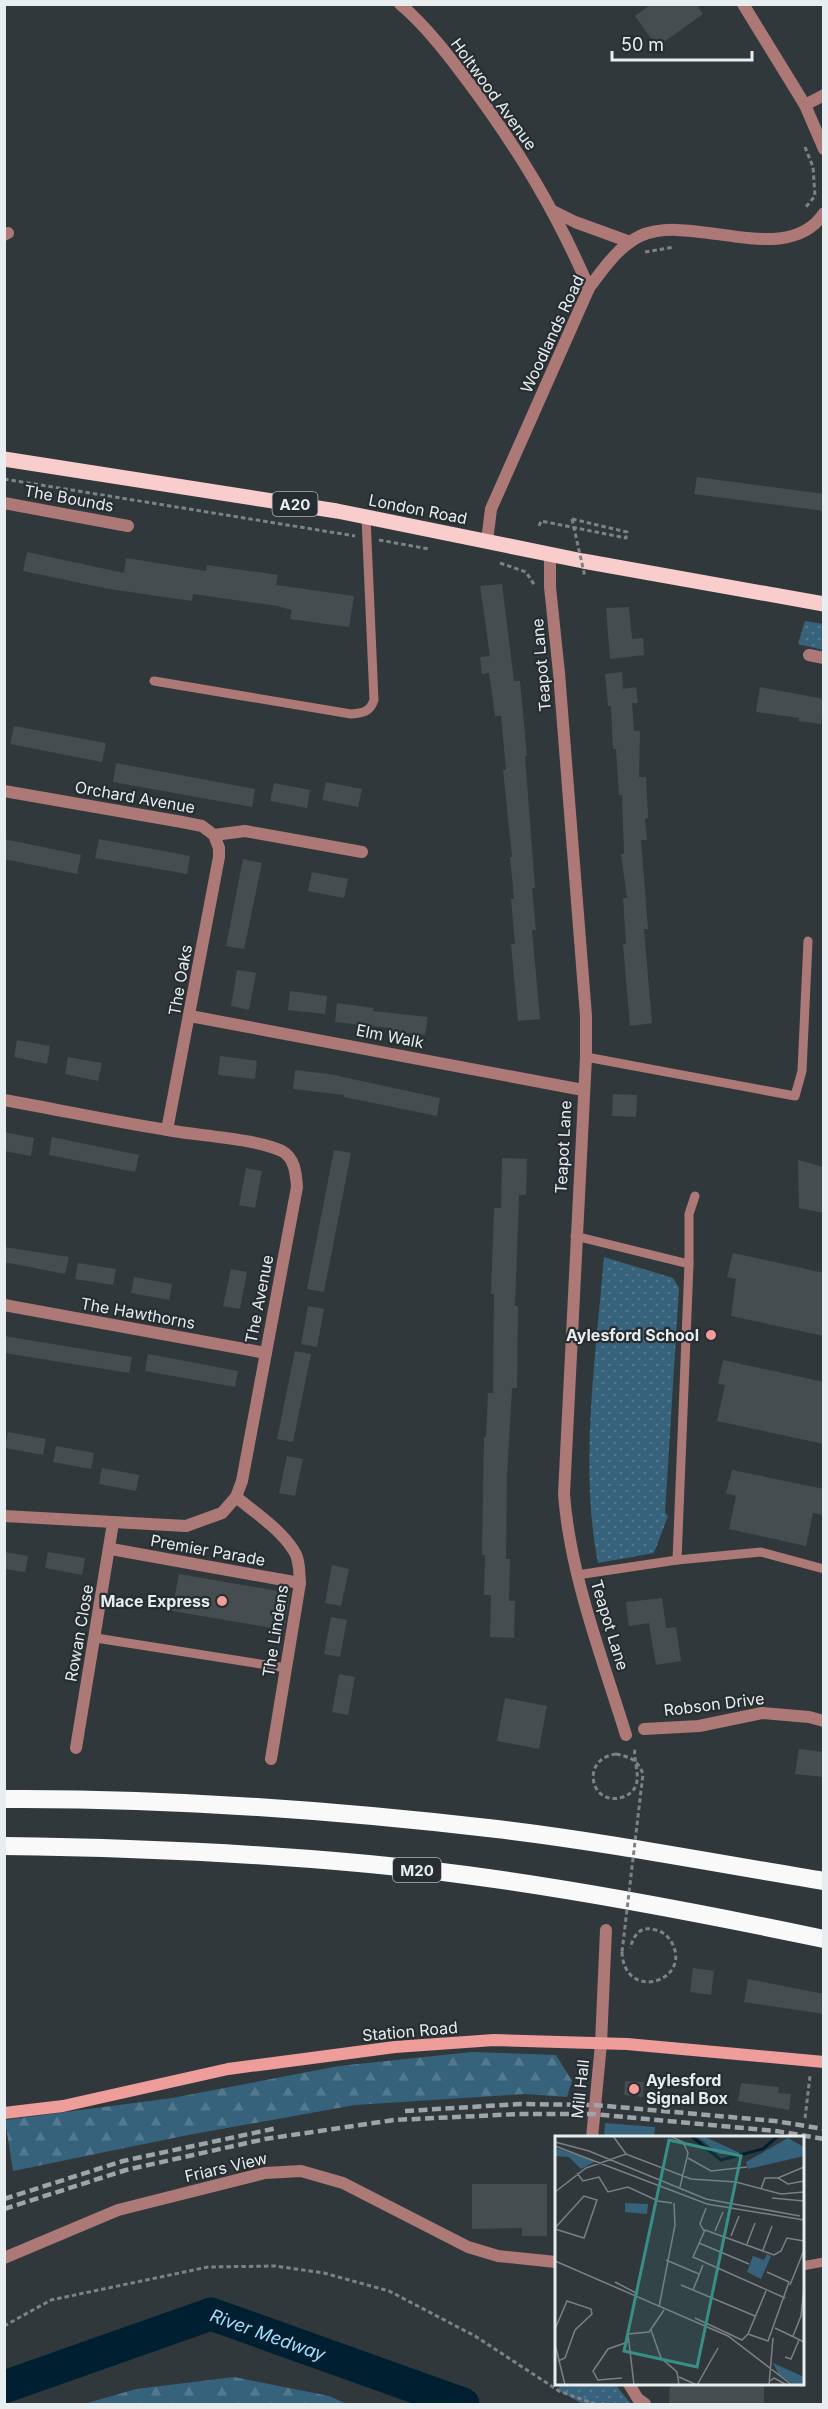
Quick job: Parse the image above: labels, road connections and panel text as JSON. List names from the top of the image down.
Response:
{
  "streets": {
    "highway": ["M20"],
    "main road": ["A20", "London Road"],
    "street": [
      "Holtwood Avenue",
      "Woodlands Road",
      "The Bounds",
      "Teapot Lane",
      "Orchard Avenue",
      "The Oaks",
      "Elm Walk",
      "The Avenue",
      "The Hawthorns",
      "Premier Parade",
      "The Lindens",
      "Rowan Close",
      "Robson Drive",
      "Station Road",
      "Mill Hall",
      "Friars View"
    ]
  },
  "crossings": [
    ["Holtwood Avenue", "Woodlands Road"],
    ["Woodlands Road", "London Road"],
    ["London Road", "Teapot Lane"],
    ["Teapot Lane", "Elm Walk"],
    ["Orchard Avenue", "The Oaks"],
    ["The Oaks", "Elm Walk"],
    ["The Oaks", "The Avenue"],
    ["The Avenue", "The Hawthorns"],
    ["The Avenue", "The Lindens"],
    ["Premier Parade", "The Lindens"],
    ["Premier Parade", "Rowan Close"],
    ["Station Road", "Mill Hall"]
  ],
  "water": ["River Medway"],
  "places": ["Aylesford School", "Mace Express", "Aylesford Signal Box"],
  "scale_bar": "50 m"
}
